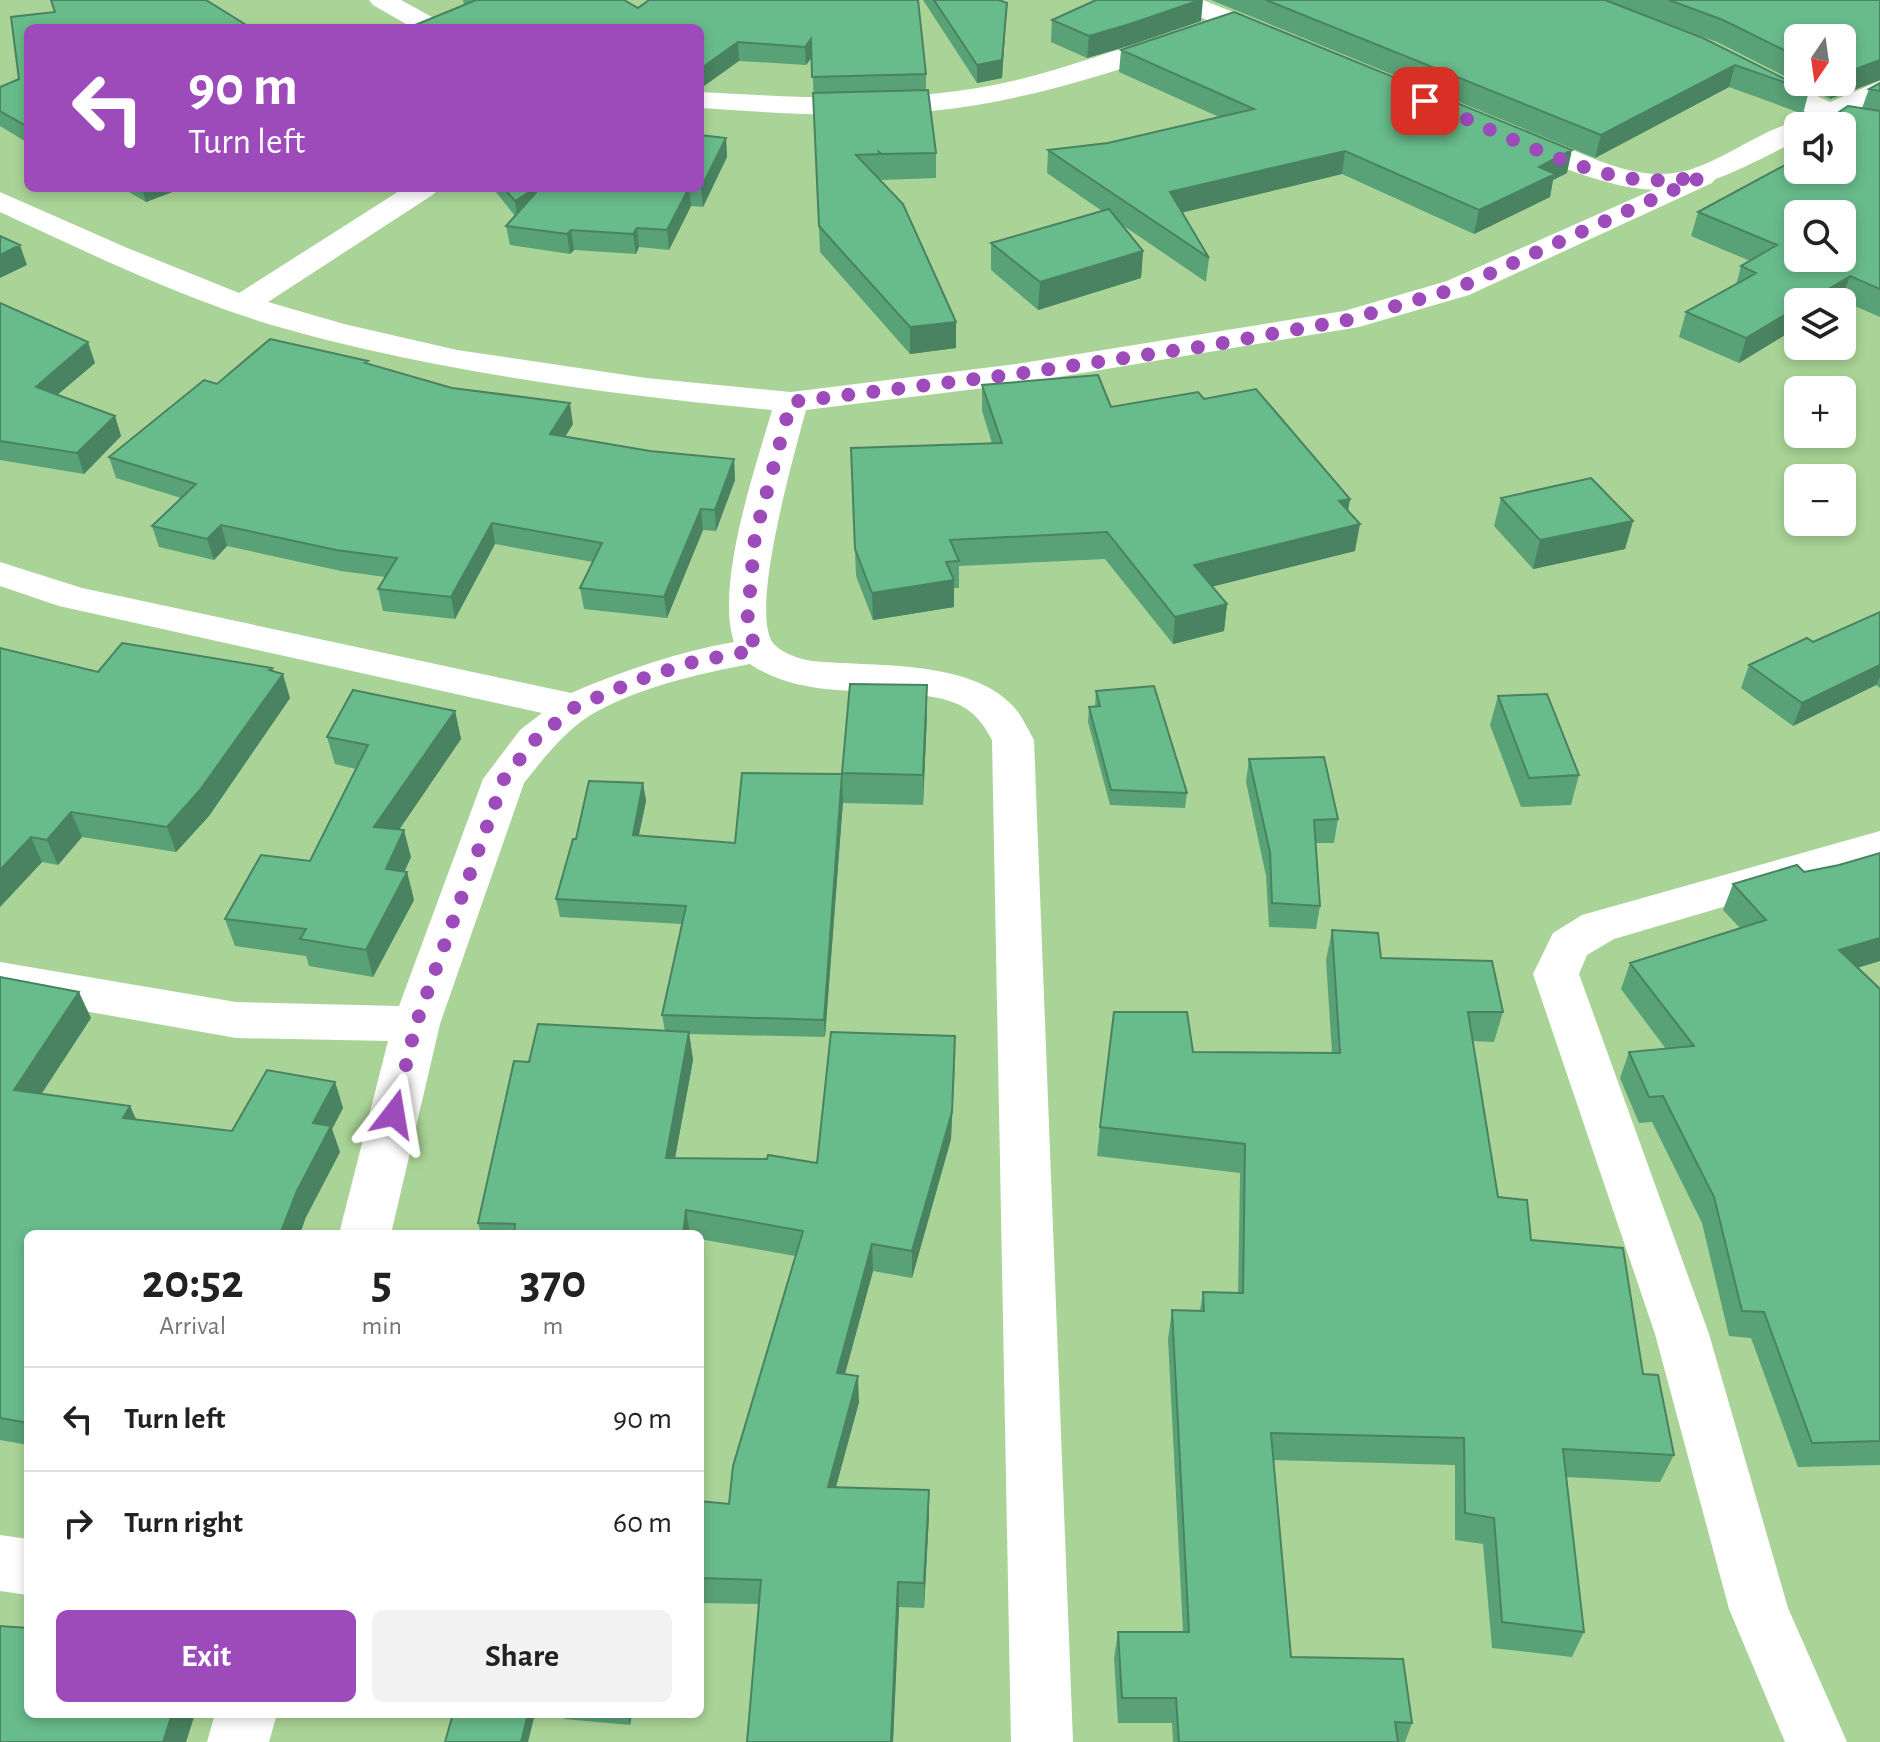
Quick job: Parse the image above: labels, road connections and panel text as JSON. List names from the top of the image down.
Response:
{
  "north": "bottom",
  "page": {
    "map_buttons": ["+", "−"],
    "turn": ["90 m", "Turn left"],
    "eta": [
      "20:52",
      "Arrival",
      "5",
      "min",
      "370",
      "m"
    ],
    "list": [
      {
        "name": "Turn left",
        "value": "90 m"
      },
      {
        "name": "Turn right",
        "value": "60 m"
      }
    ],
    "buttons": ["Exit", "Share"]
  }
}
